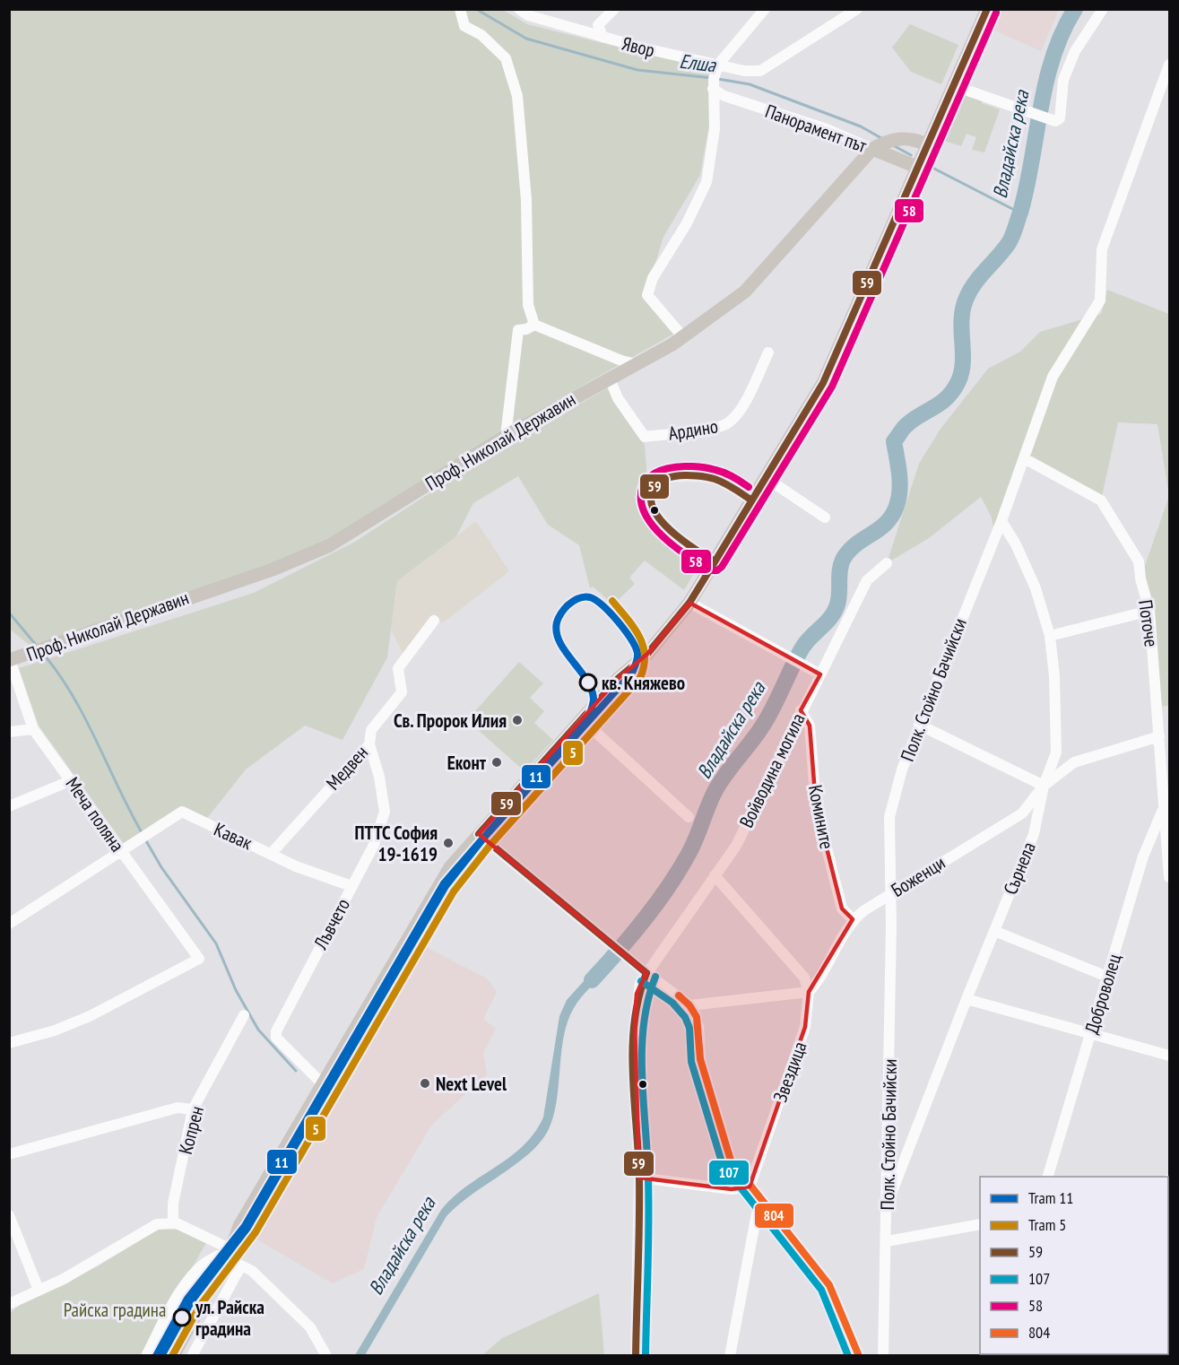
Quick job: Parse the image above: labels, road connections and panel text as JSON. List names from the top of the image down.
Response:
{
  "streets": {
    "main road": ["Панорамент път", "Проф. Николай Державин"],
    "street": [
      "Явор",
      "Ардино",
      "Поточе",
      "Полк. Стойно Бачийски",
      "Медвен",
      "Войводина могила",
      "Меча поляна",
      "Комините",
      "Кавак",
      "Сърнела",
      "Боженци",
      "Лъвчето",
      "Доброволец",
      "Звездица",
      "Копрен"
    ]
  },
  "crossings": [
    ["Панорамент път", "Проф. Николай Державин"],
    ["Ардино", "Проф. Николай Державин"],
    ["Проф. Николай Державин", "Меча поляна"],
    ["Поточе", "Полк. Стойно Бачийски"],
    ["Поточе", "Боженци"],
    ["Поточе", "Доброволец"],
    ["Полк. Стойно Бачийски", "Сърнела"],
    ["Полк. Стойно Бачийски", "Боженци"],
    ["Медвен", "Кавак"],
    ["Медвен", "Лъвчето"],
    ["Войводина могила", "Комините"],
    ["Меча поляна", "Кавак"],
    ["Комините", "Боженци"],
    ["Кавак", "Лъвчето"],
    ["Сърнела", "Боженци"],
    ["Боженци", "Звездица"]
  ],
  "water": ["Елша", "Владайска река"],
  "parks": ["Райска градина"],
  "places": [
    "кв. Княжево",
    "Св. Пророк Илия",
    "Еконт",
    "ПТТС София 19-1619",
    "Next Level",
    "ул. Райска градина"
  ],
  "lines": [
    "transit line 59",
    "transit line 58",
    "tram line 11",
    "tram line 5",
    "transit line 107",
    "transit line 804"
  ],
  "legend": [
    "Tram 11",
    "Tram 5",
    "59",
    "107",
    "58",
    "804"
  ]
}
